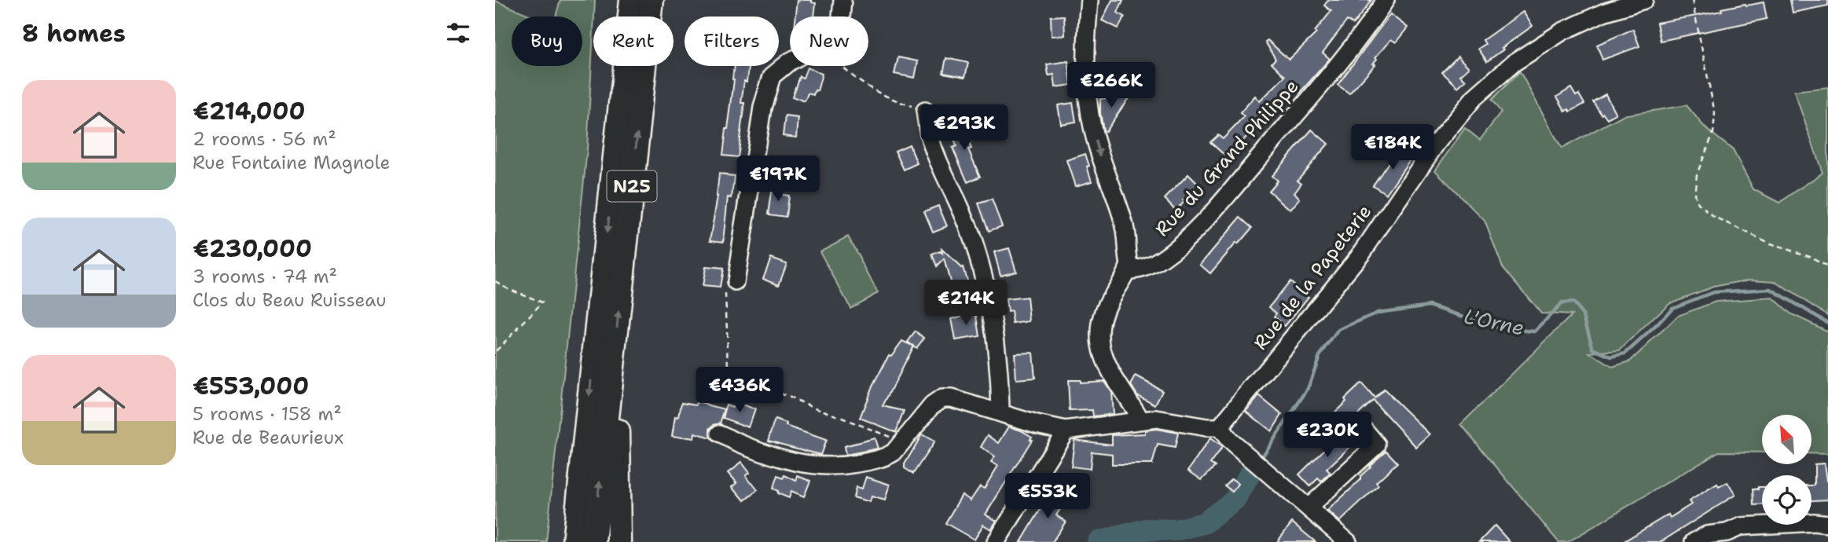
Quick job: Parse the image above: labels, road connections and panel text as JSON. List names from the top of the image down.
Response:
{
  "streets": {
    "highway": ["N25"],
    "street": ["Rue du Grand Philippe", "Rue de la Papeterie"]
  },
  "water": ["L'Orne"],
  "north": "top left",
  "page": {
    "heading": "8 homes",
    "chip": [
      "Buy",
      "Rent",
      "Filters",
      "New"
    ],
    "price": [
      "€266K",
      "€293K",
      "€184K",
      "€197K",
      "€214K",
      "€436K",
      "€230K",
      "€553K"
    ],
    "list": [
      {
        "name": "€214,000",
        "note": "2 rooms · 56 m² · Rue Fontaine Magnole"
      },
      {
        "name": "€230,000",
        "note": "3 rooms · 74 m² · Clos du Beau Ruisseau"
      },
      {
        "name": "€553,000",
        "note": "5 rooms · 158 m² · Rue de Beaurieux"
      }
    ]
  }
}
